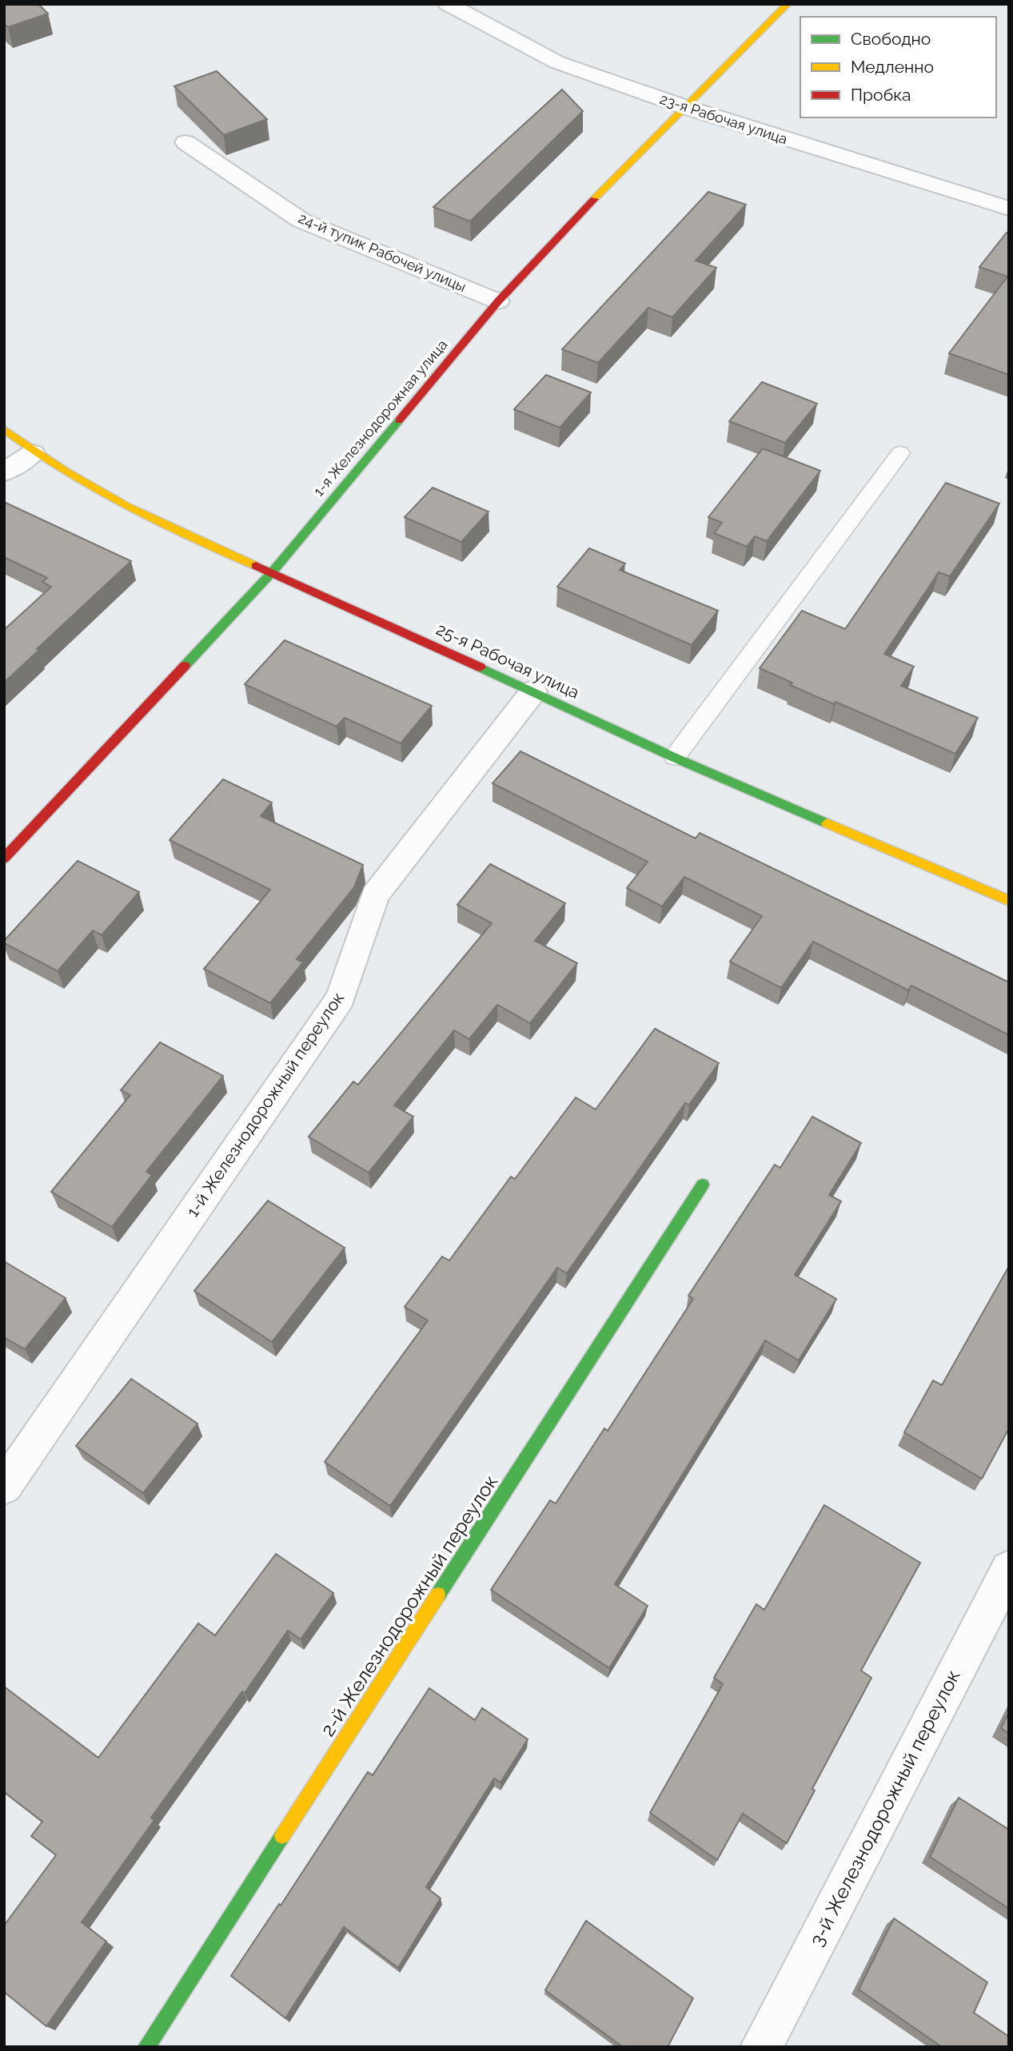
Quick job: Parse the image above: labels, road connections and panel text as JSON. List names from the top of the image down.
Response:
{
  "streets": {
    "street": [
      "23-я Рабочая улица",
      "24-й тупик Рабочей улицы",
      "1-я Железнодорожная улица",
      "25-я Рабочая улица",
      "1-й Железнодорожный переулок",
      "2-й Железнодорожный переулок",
      "3-й Железнодорожный переулок"
    ]
  },
  "crossings": [
    ["23-я Рабочая улица", "1-я Железнодорожная улица"],
    ["24-й тупик Рабочей улицы", "1-я Железнодорожная улица"],
    ["1-я Железнодорожная улица", "25-я Рабочая улица"],
    ["25-я Рабочая улица", "1-й Железнодорожный переулок"]
  ],
  "legend": ["Свободно", "Медленно", "Пробка"]
}
